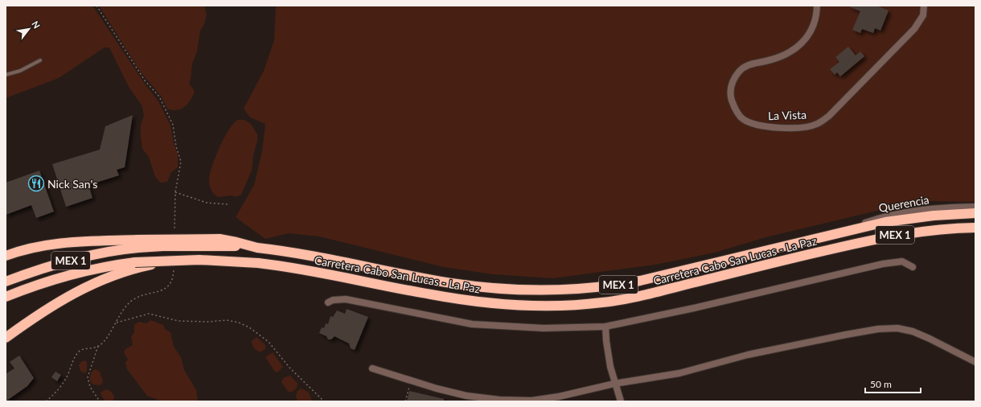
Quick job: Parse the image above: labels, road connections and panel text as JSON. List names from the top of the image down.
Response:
{
  "streets": {
    "highway": ["MEX 1", "Carretera Cabo San Lucas - La Paz"],
    "street": ["La Vista", "Querencia"]
  },
  "crossings": [
    ["Querencia", "Carretera Cabo San Lucas - La Paz"]
  ],
  "places": {
    "restaurant": ["Nick San's"]
  },
  "scale_bar": "50 m",
  "north": "top right"
}
